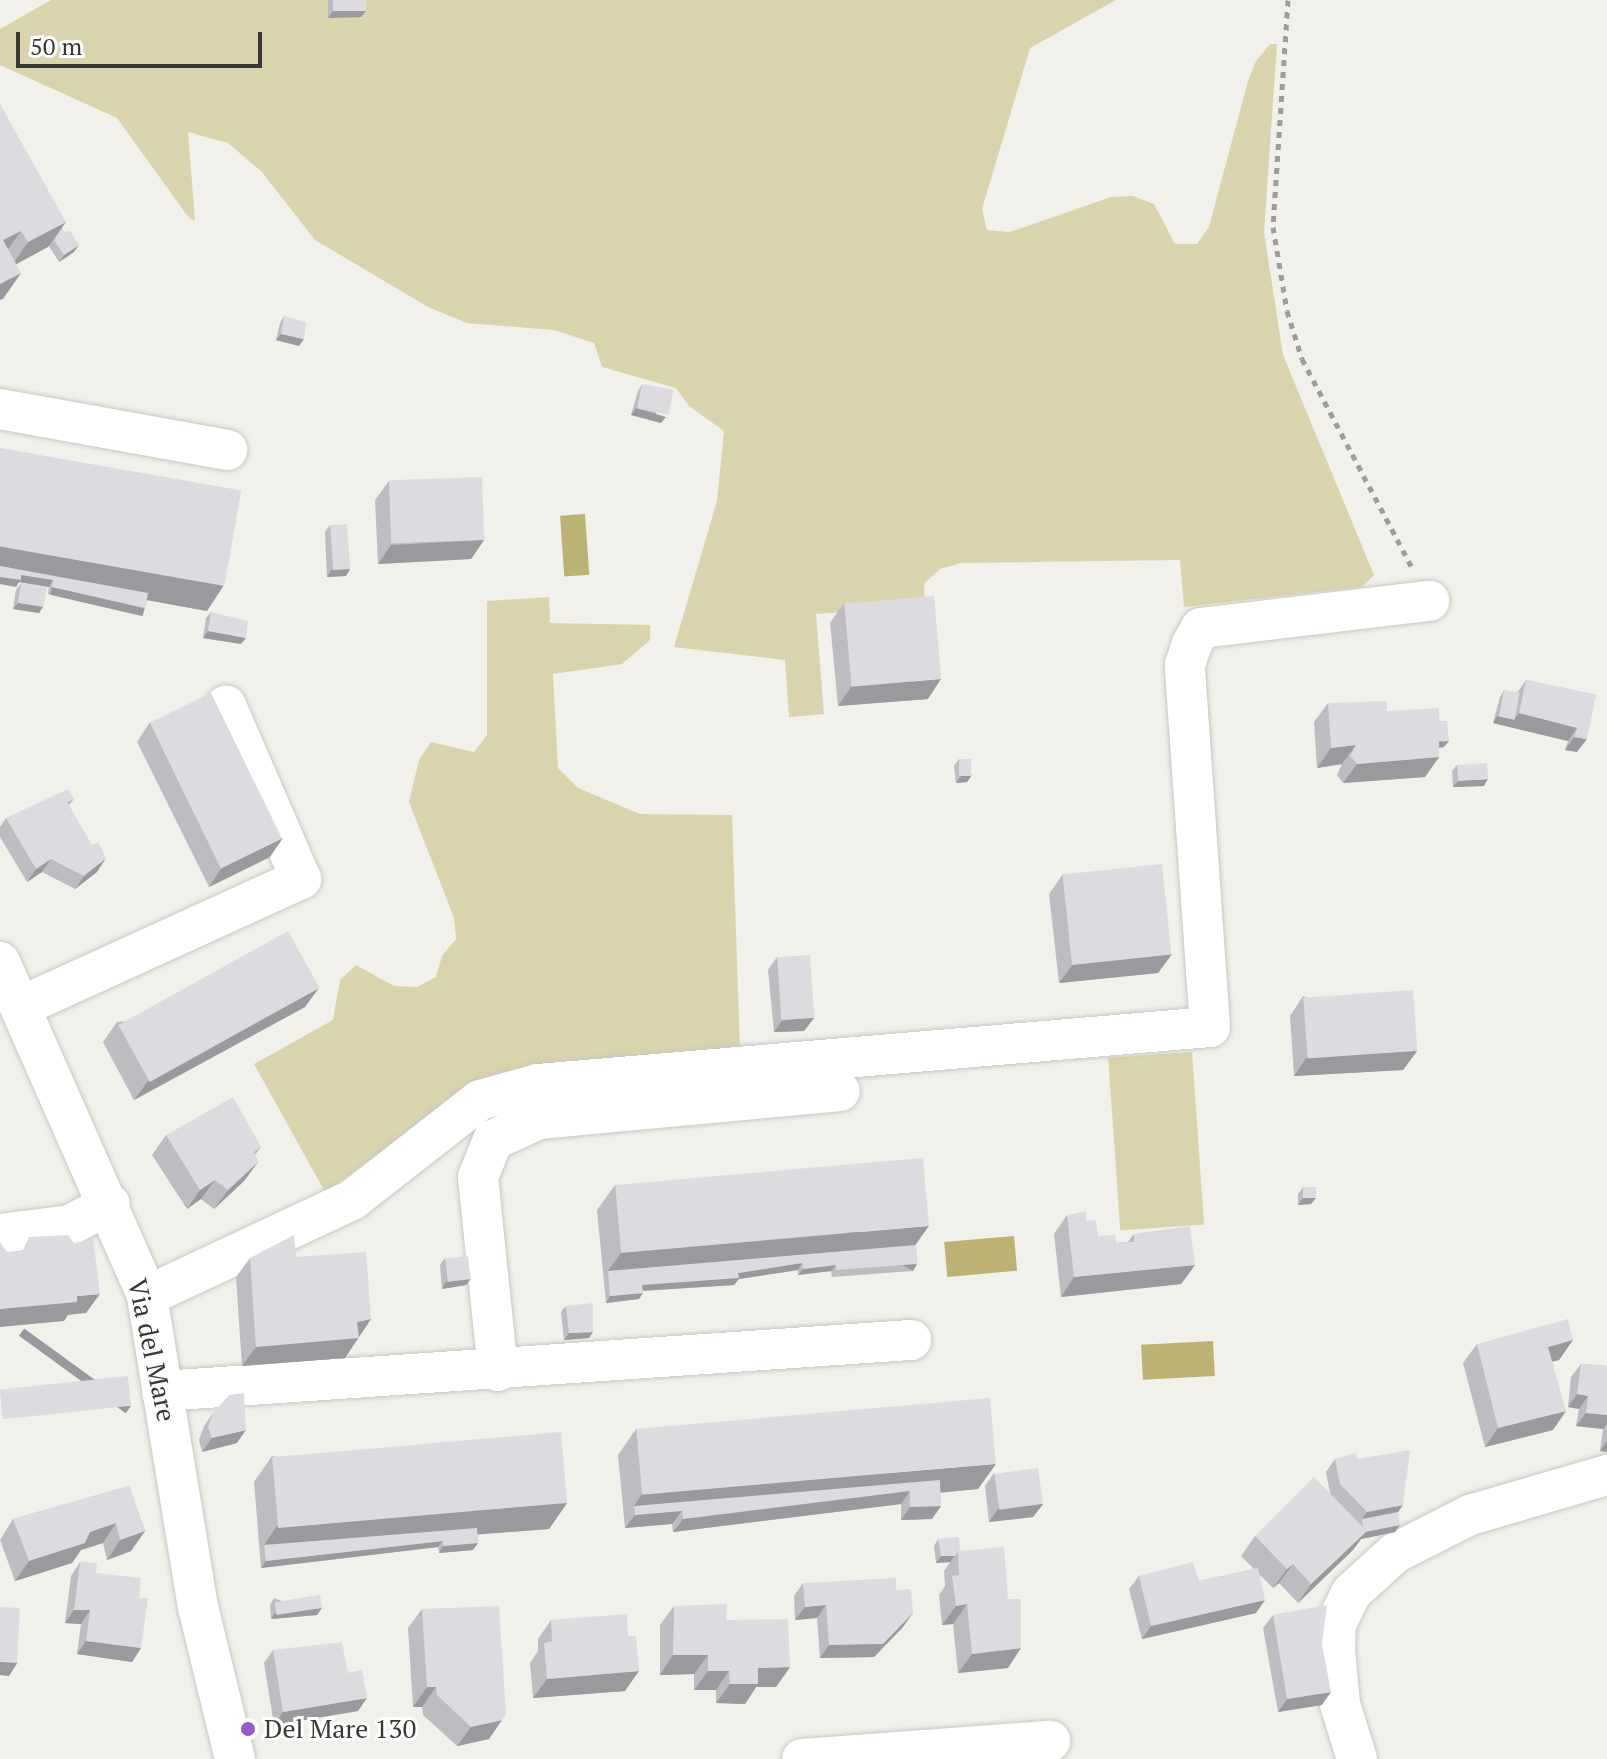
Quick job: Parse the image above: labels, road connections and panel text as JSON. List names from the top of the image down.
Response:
{
  "streets": {
    "street": ["Via del Mare"]
  },
  "places": ["Del Mare 130"],
  "scale_bar": "50 m"
}
